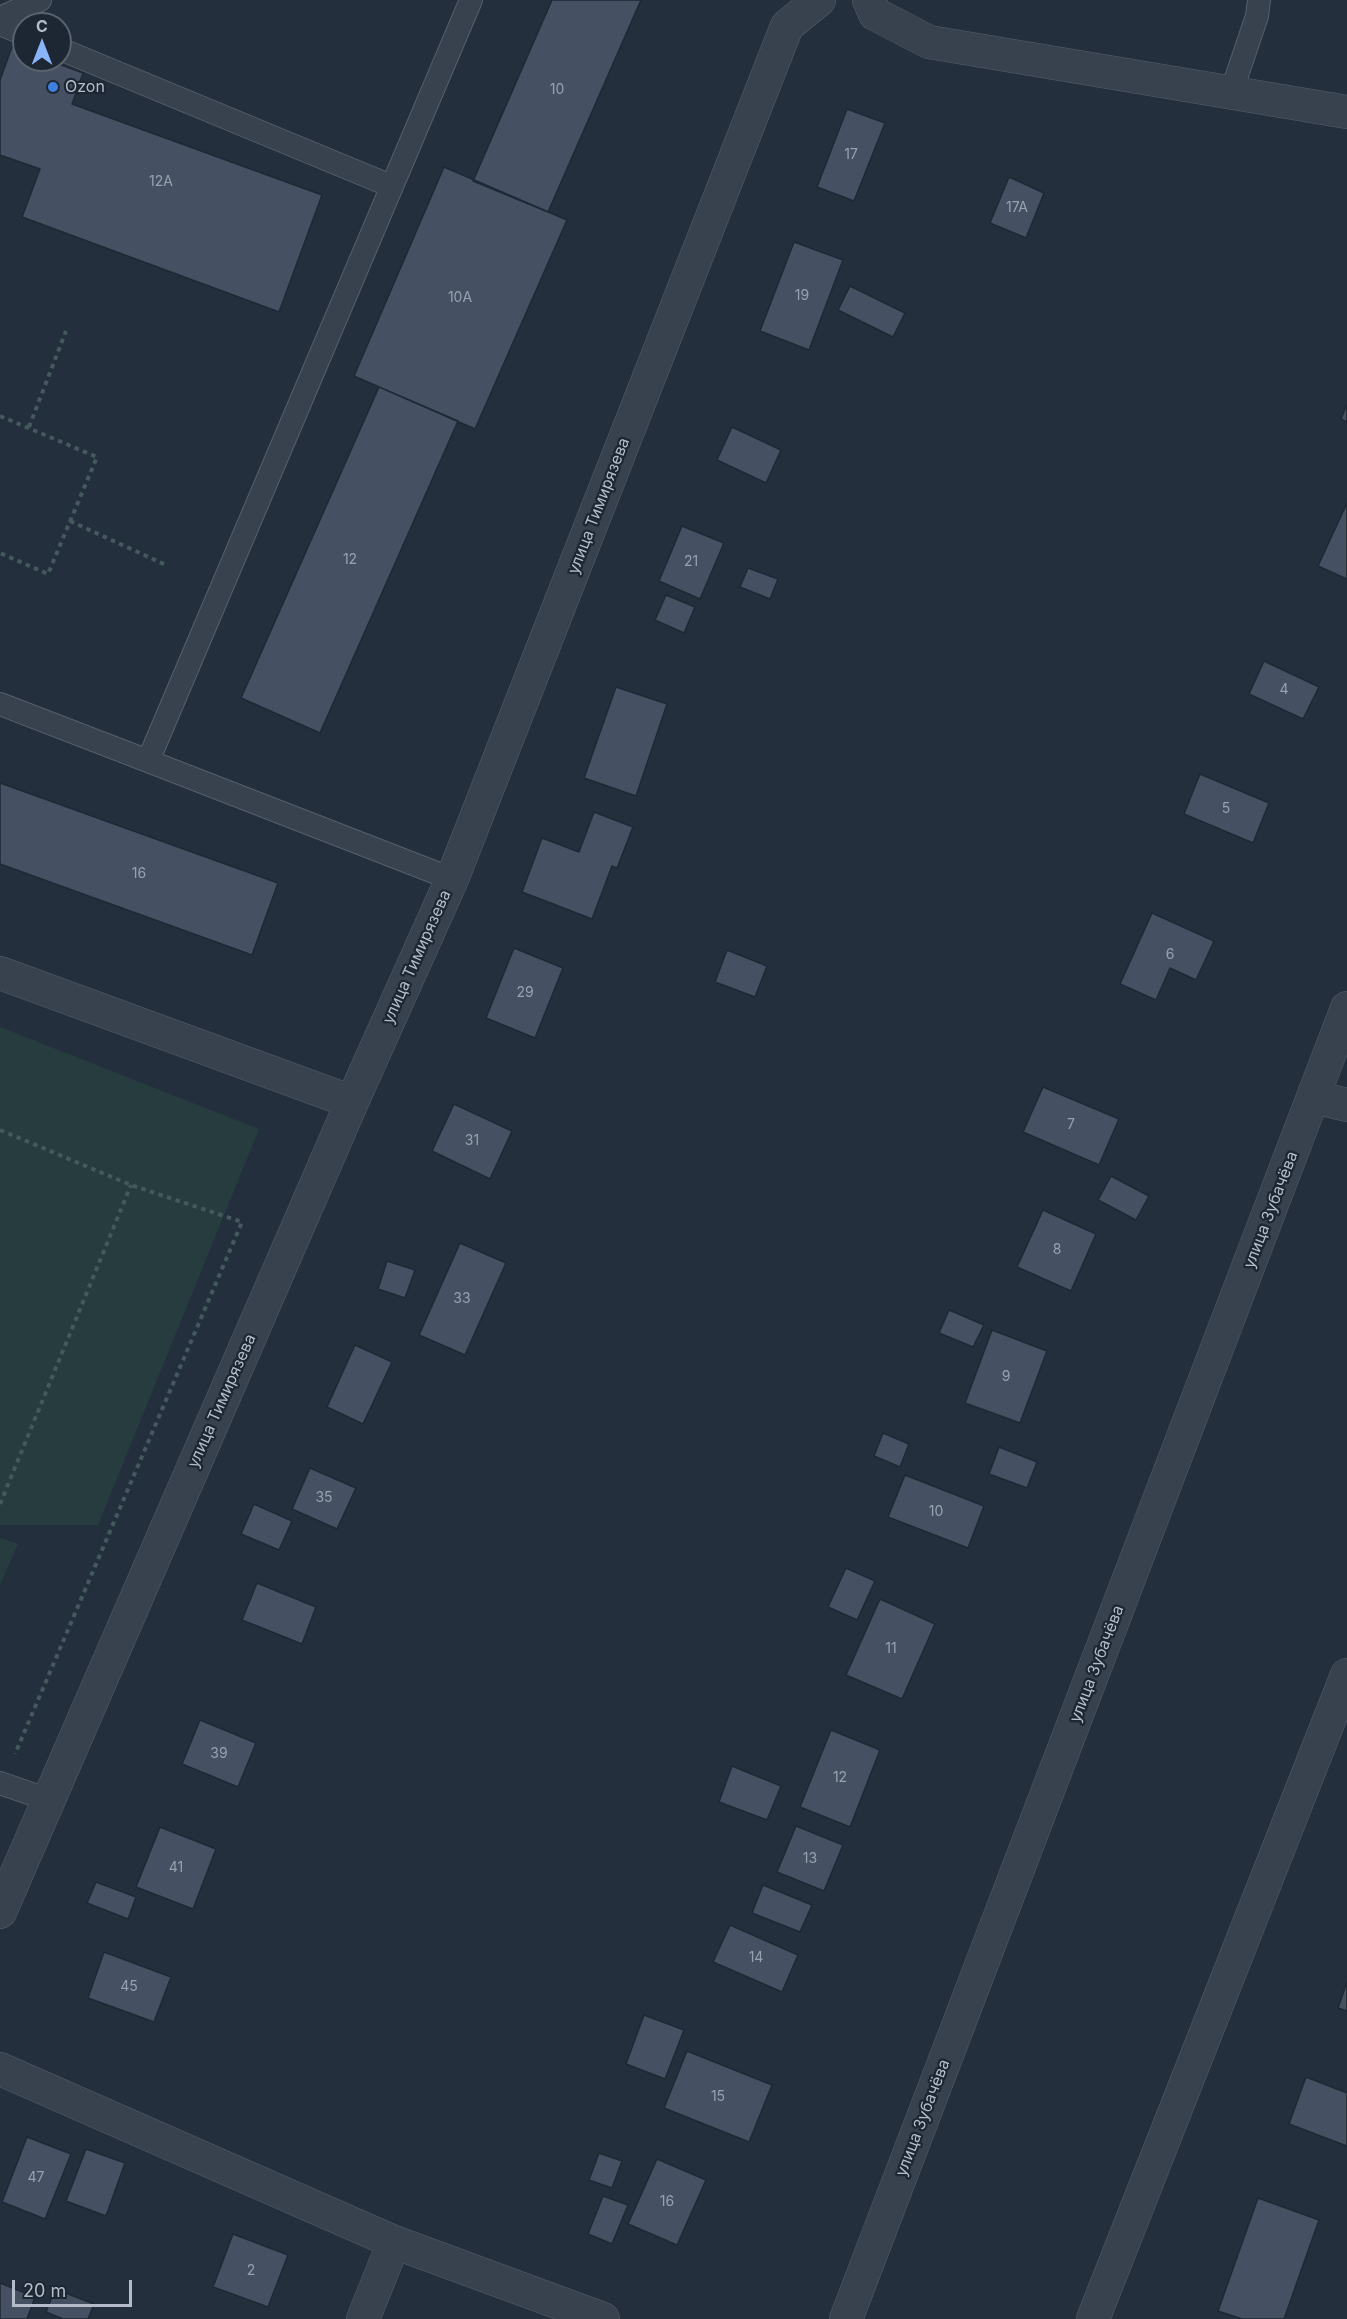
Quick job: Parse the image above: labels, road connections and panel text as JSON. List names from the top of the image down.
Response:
{
  "streets": {
    "street": ["улица Тимирязева", "улица Зубачёва"]
  },
  "places": ["Ozon"],
  "house_numbers": [
    "10",
    "17",
    "12А",
    "17А",
    "19",
    "10А",
    "12",
    "21",
    "4",
    "5",
    "16",
    "6",
    "29",
    "7",
    "31",
    "8",
    "33",
    "9",
    "35",
    "10",
    "11",
    "39",
    "12",
    "13",
    "41",
    "14",
    "45",
    "15",
    "47",
    "16",
    "2"
  ],
  "scale_bar": "20 m",
  "north": "top"
}
